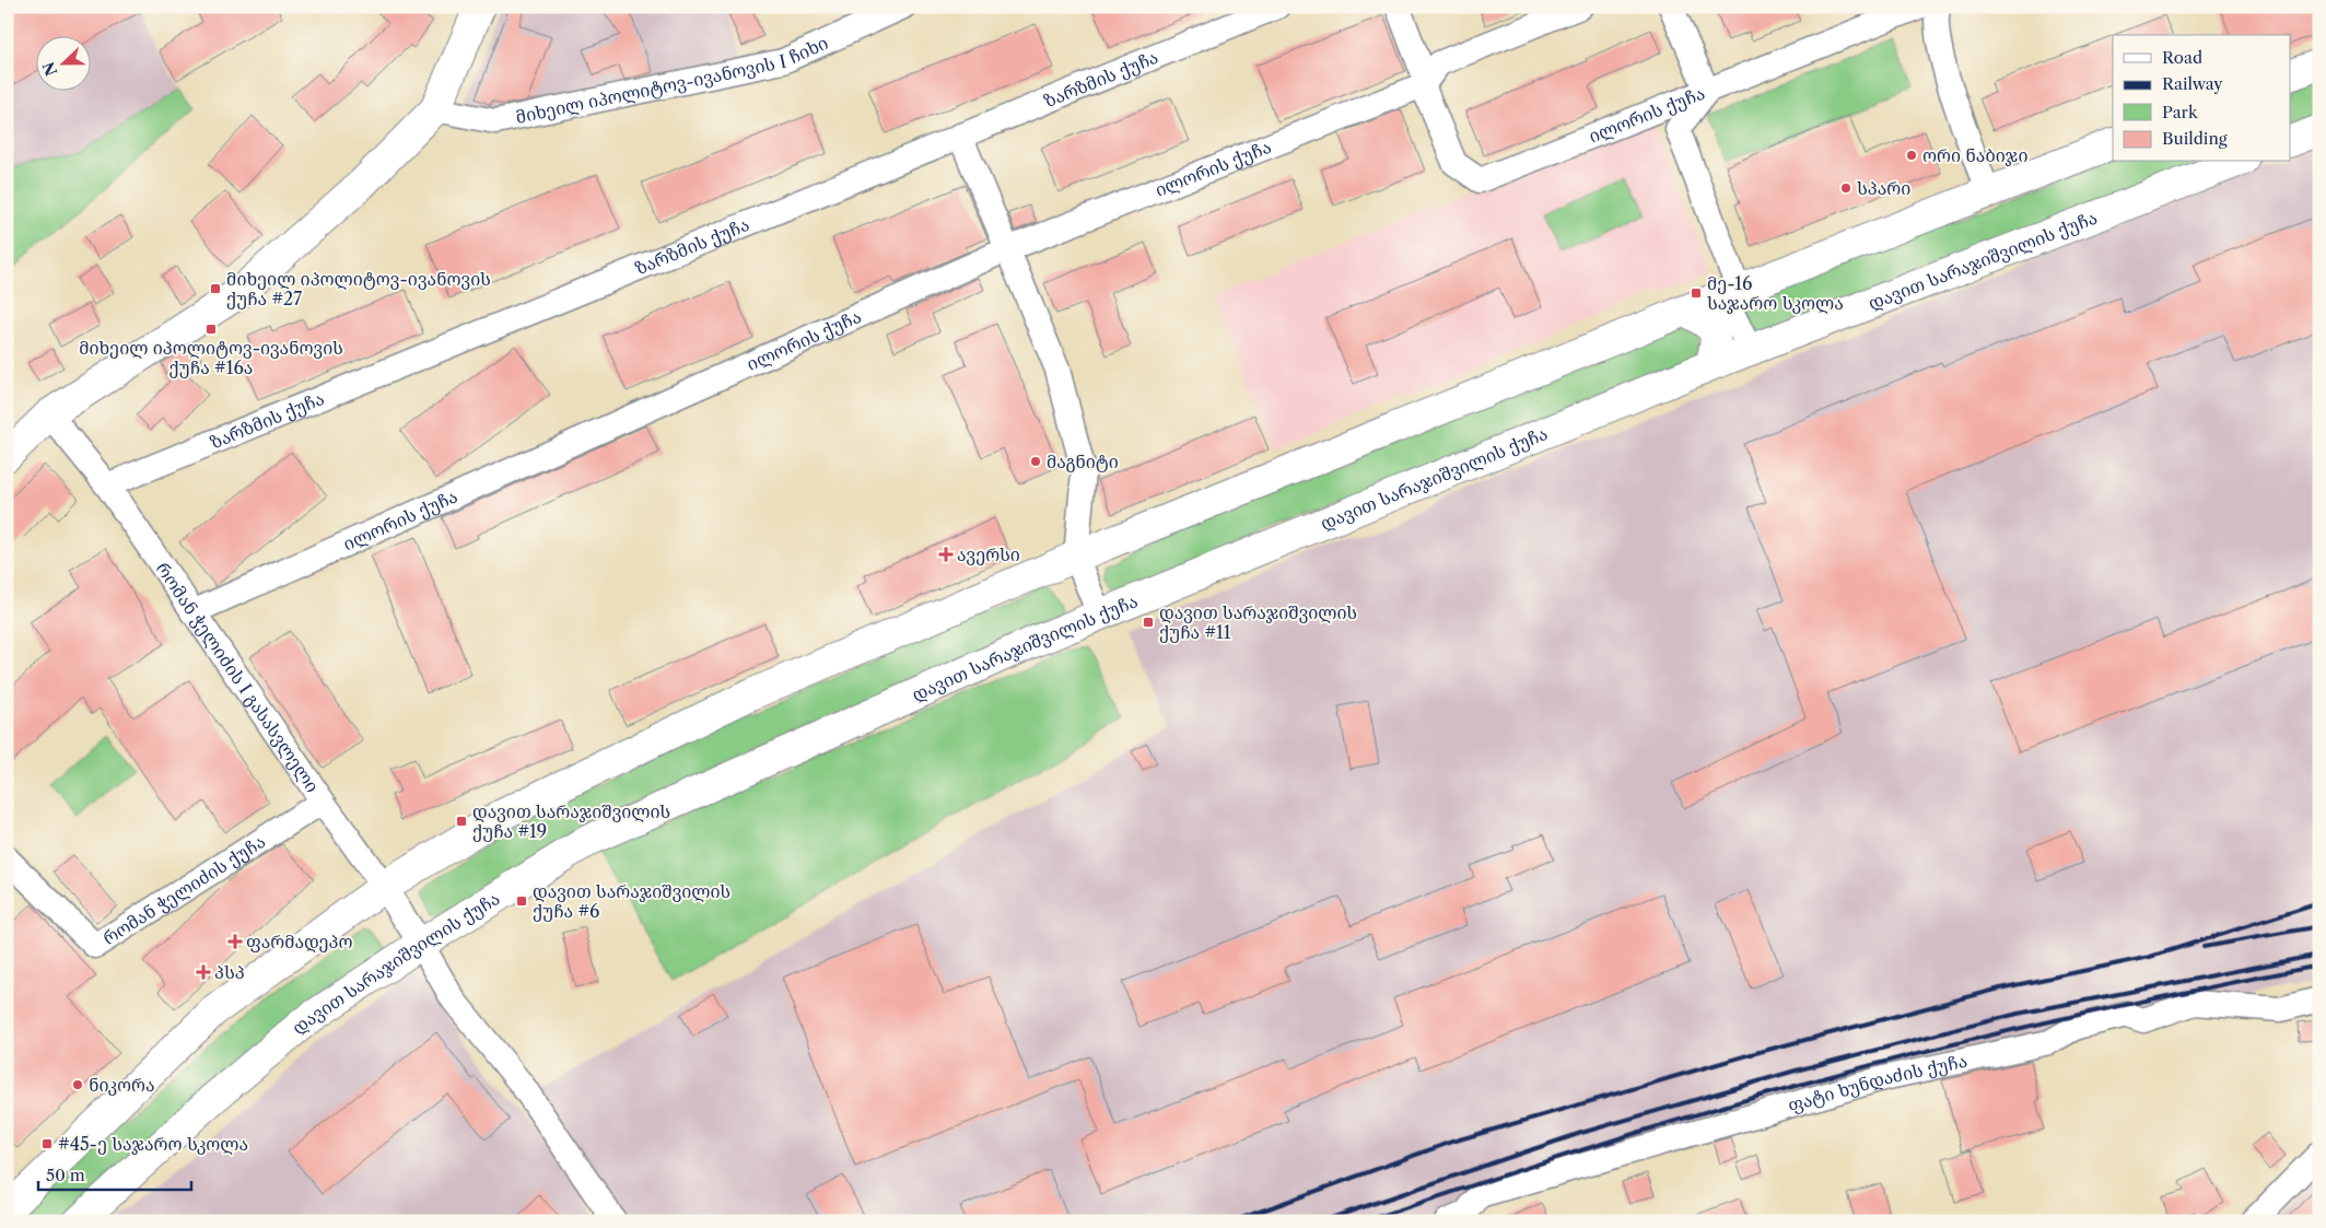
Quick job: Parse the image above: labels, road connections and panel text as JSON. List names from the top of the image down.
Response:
{
  "streets": {
    "main road": ["დავით სარაჯიშვილის ქუჩა"],
    "street": [
      "ზარზმის ქუჩა",
      "მიხეილ იპოლიტოვ-ივანოვის I ჩიხი",
      "ილორის ქუჩა",
      "რომან ჭელიძის I გასასვლელი",
      "რომან ჭელიძის ქუჩა",
      "ფატი ხუნდაძის ქუჩა"
    ]
  },
  "crossings": [
    ["ზარზმის ქუჩა", "რომან ჭელიძის I გასასვლელი"],
    ["ილორის ქუჩა", "რომან ჭელიძის I გასასვლელი"],
    ["დავით სარაჯიშვილის ქუჩა", "რომან ჭელიძის I გასასვლელი"],
    ["რომან ჭელიძის I გასასვლელი", "რომან ჭელიძის ქუჩა"]
  ],
  "places": {
    "other": [
      "ორი ნაბიჯი",
      "სპარი",
      "მაგნიტი",
      "ნიკორა"
    ],
    "transit": [
      "მიხეილ იპოლიტოვ-ივანოვის ქუჩა #27",
      "მე-16 საჯარო სკოლა",
      "მიხეილ იპოლიტოვ-ივანოვის ქუჩა #16ა",
      "დავით სარაჯიშვილის ქუჩა #11",
      "დავით სარაჯიშვილის ქუჩა #19",
      "დავით სარაჯიშვილის ქუჩა #6",
      "#45-ე საჯარო სკოლა"
    ],
    "health": ["ავერსი", "ფარმადეპო", "პსპ"]
  },
  "legend": [
    "Road",
    "Railway",
    "Park",
    "Building"
  ],
  "scale_bar": "50 m",
  "north": "left"
}
